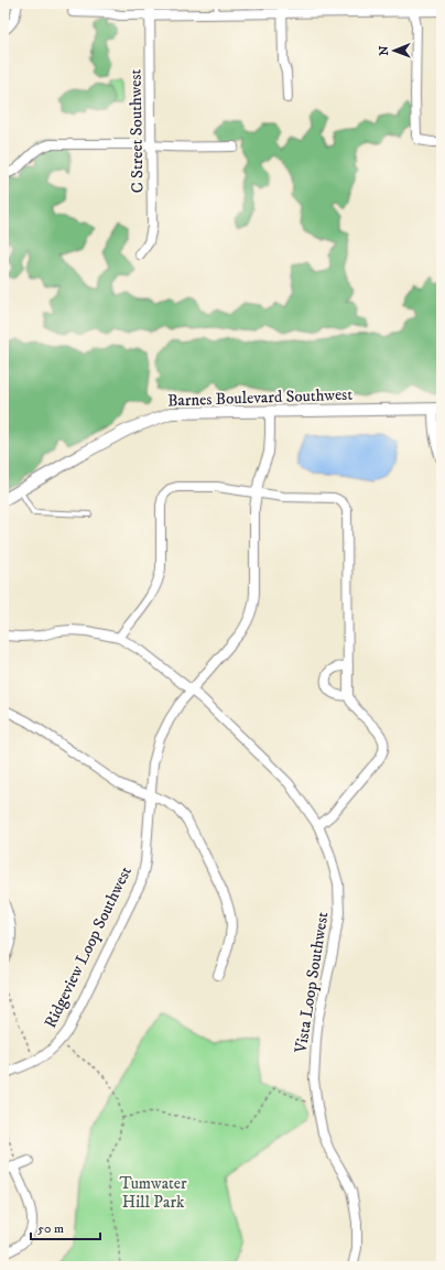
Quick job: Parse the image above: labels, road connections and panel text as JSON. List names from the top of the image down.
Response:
{
  "streets": {
    "street": [
      "C Street Southwest",
      "Barnes Boulevard Southwest",
      "Ridgeview Loop Southwest",
      "Vista Loop Southwest"
    ]
  },
  "crossings": [
    ["Barnes Boulevard Southwest", "Ridgeview Loop Southwest"],
    ["Ridgeview Loop Southwest", "Vista Loop Southwest"]
  ],
  "parks": ["Tumwater Hill Park"],
  "scale_bar": "50 m",
  "north": "left"
}
